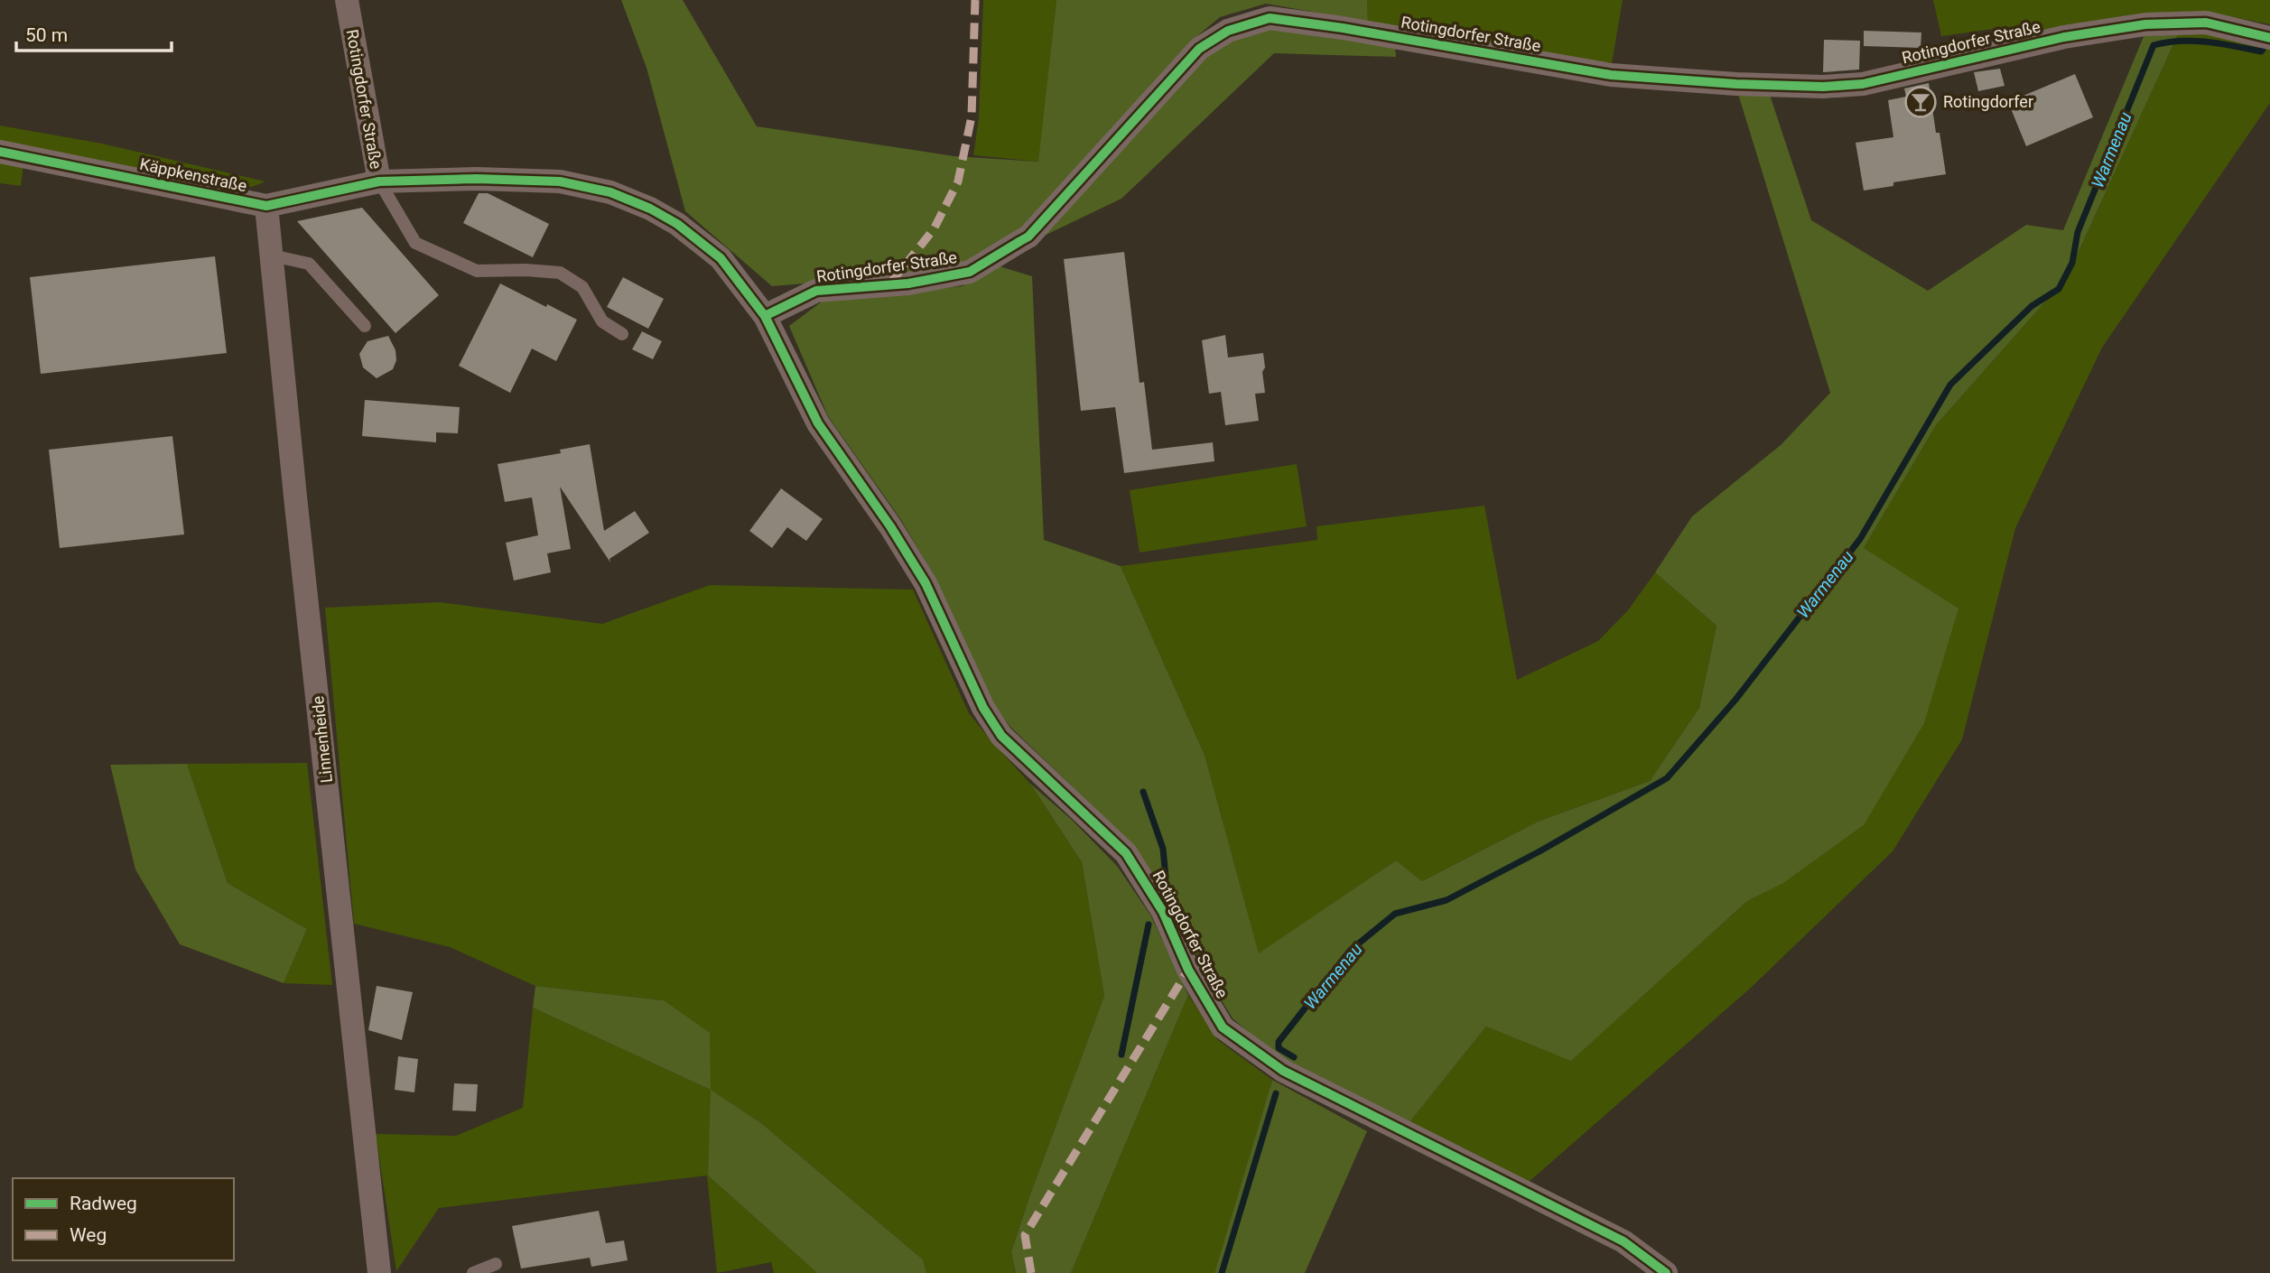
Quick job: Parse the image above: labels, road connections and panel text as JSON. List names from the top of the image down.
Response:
{
  "streets": {
    "street": ["Rotingdorfer Straße", "Käppkenstraße", "Linnenheide"]
  },
  "crossings": [
    ["Rotingdorfer Straße", "Käppkenstraße"],
    ["Käppkenstraße", "Linnenheide"]
  ],
  "water": ["Warmenau"],
  "places": {
    "bar": ["Rotingdorfer"]
  },
  "legend": ["Radweg", "Weg"],
  "scale_bar": "50 m"
}
